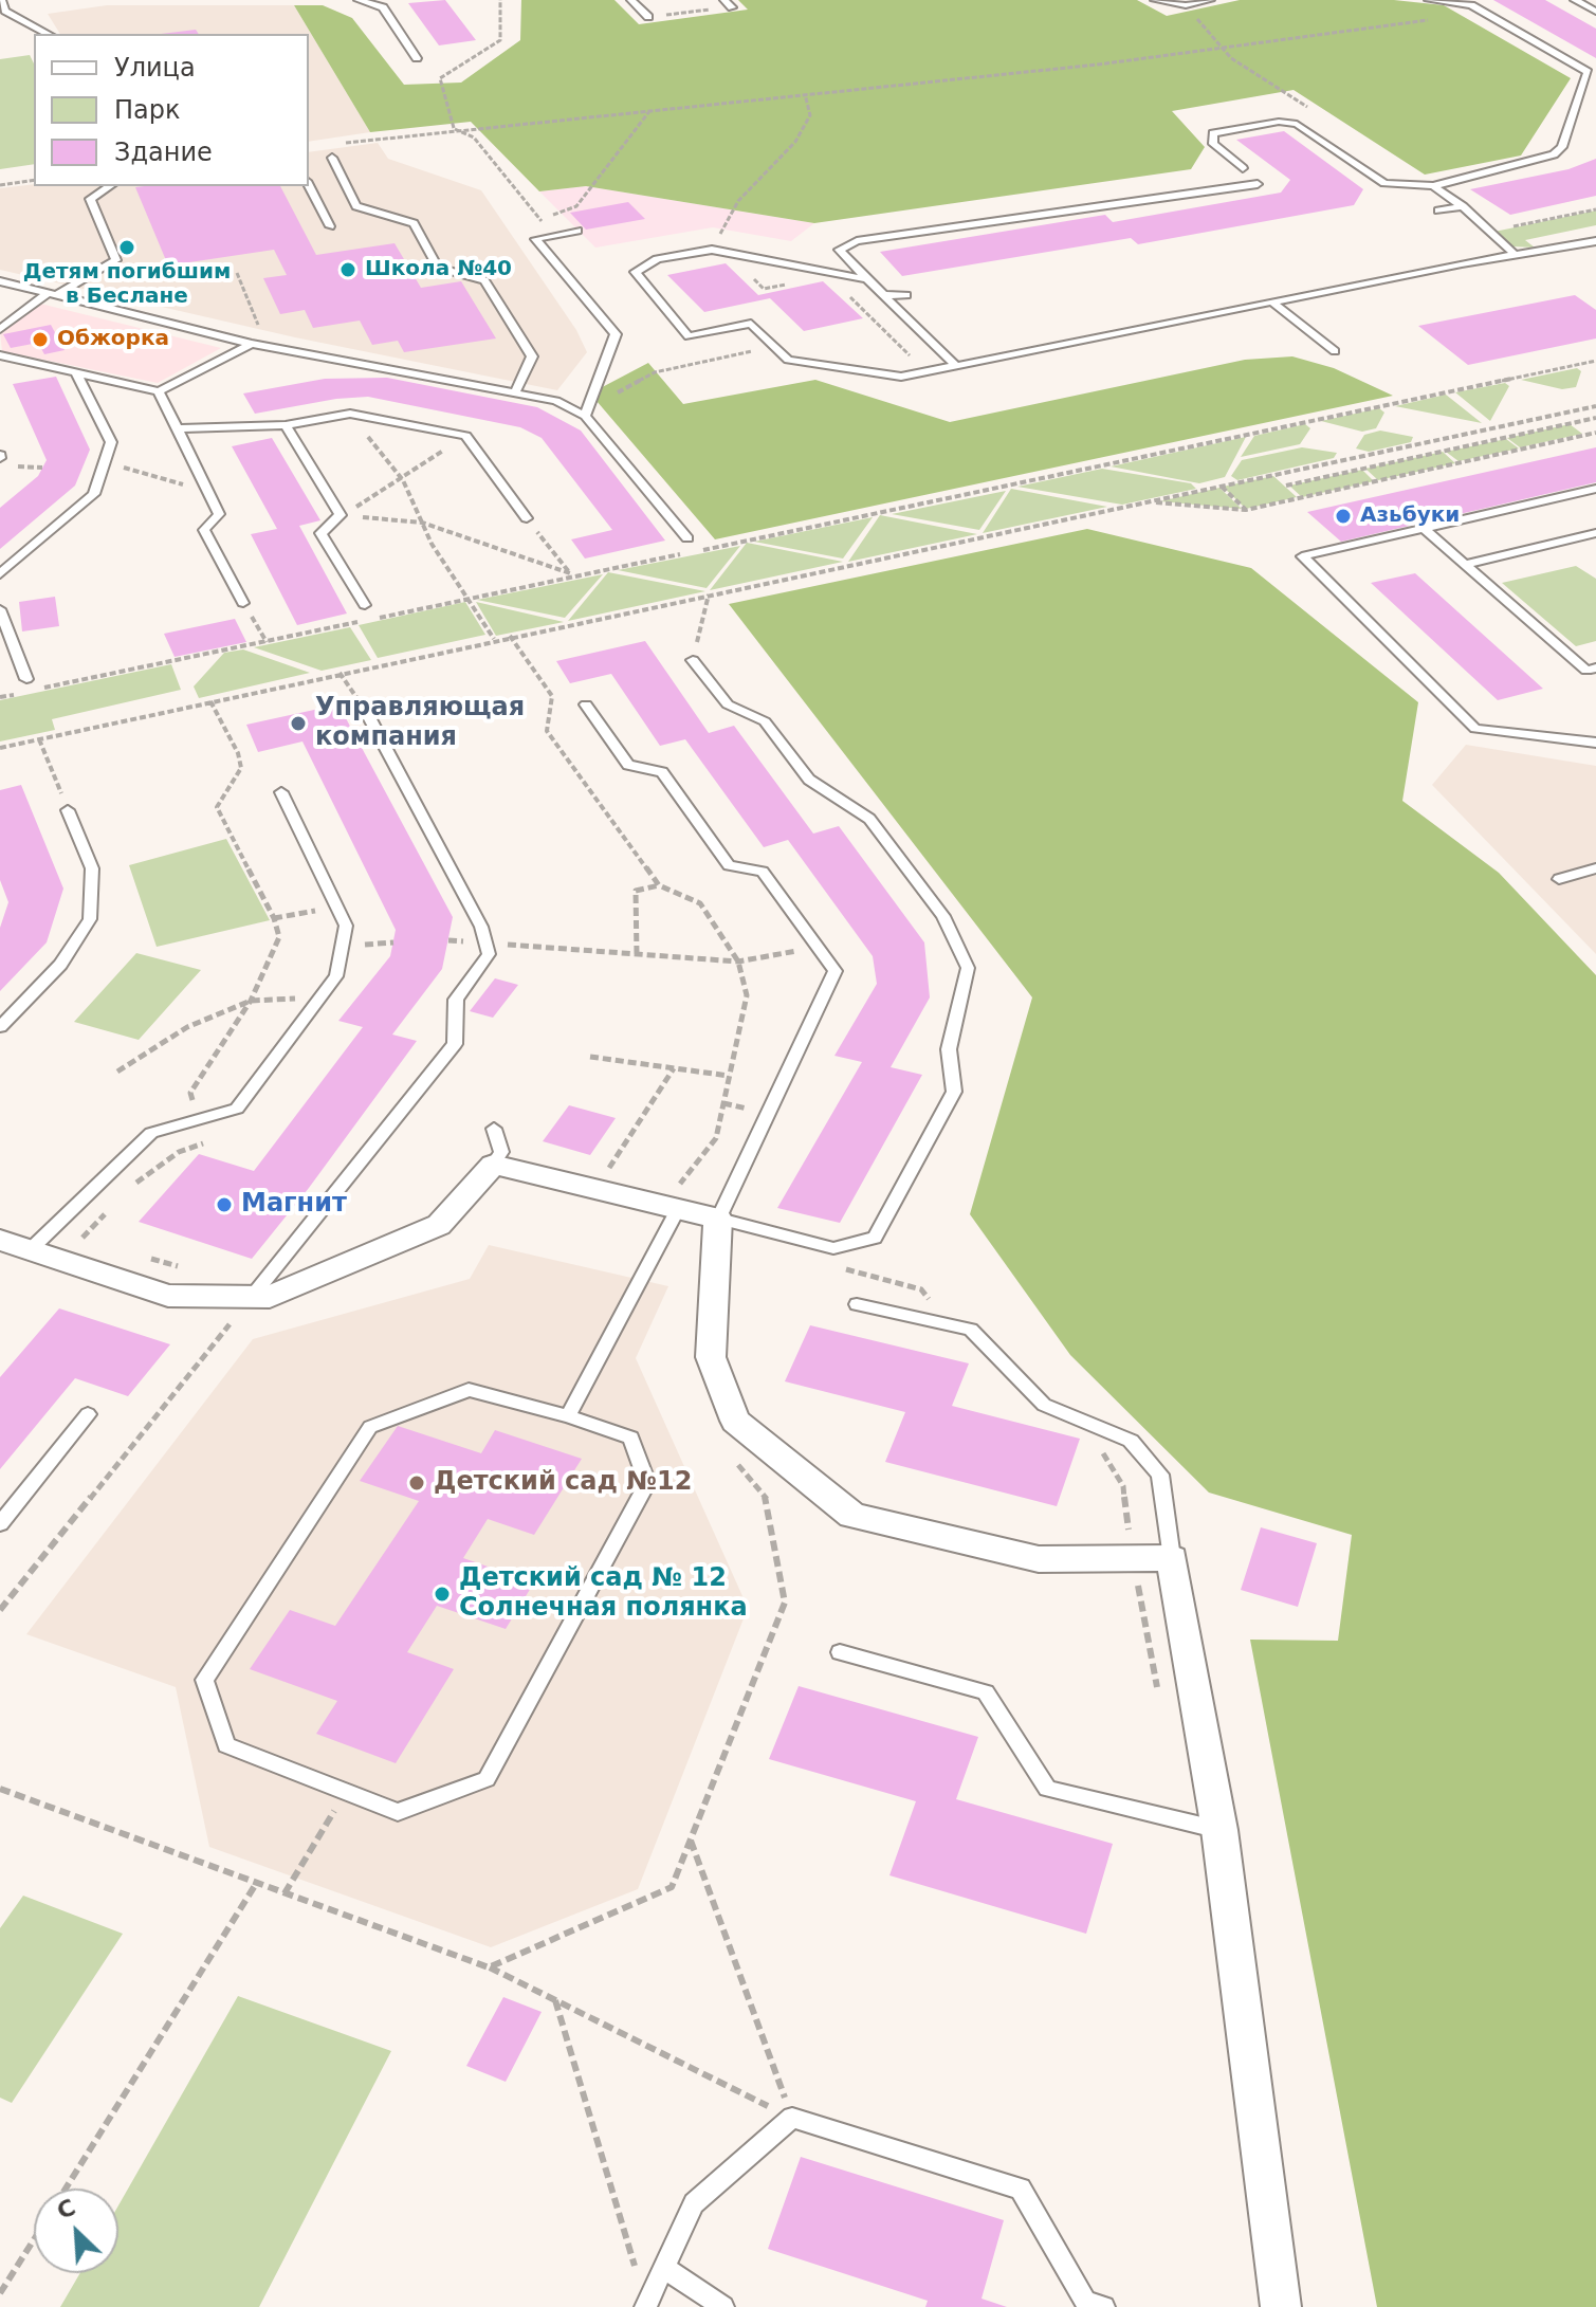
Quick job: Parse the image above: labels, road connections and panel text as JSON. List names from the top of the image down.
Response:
{
  "places": [
    "Детям погибшим в Беслане",
    "Школа №40",
    "Обжорка",
    "Азьбуки",
    "Управляющая компания",
    "Магнит",
    "Детский сад №12",
    "Детский сад № 12 Солнечная полянка"
  ],
  "legend": ["Улица", "Парк", "Здание"],
  "north": "top left"
}
